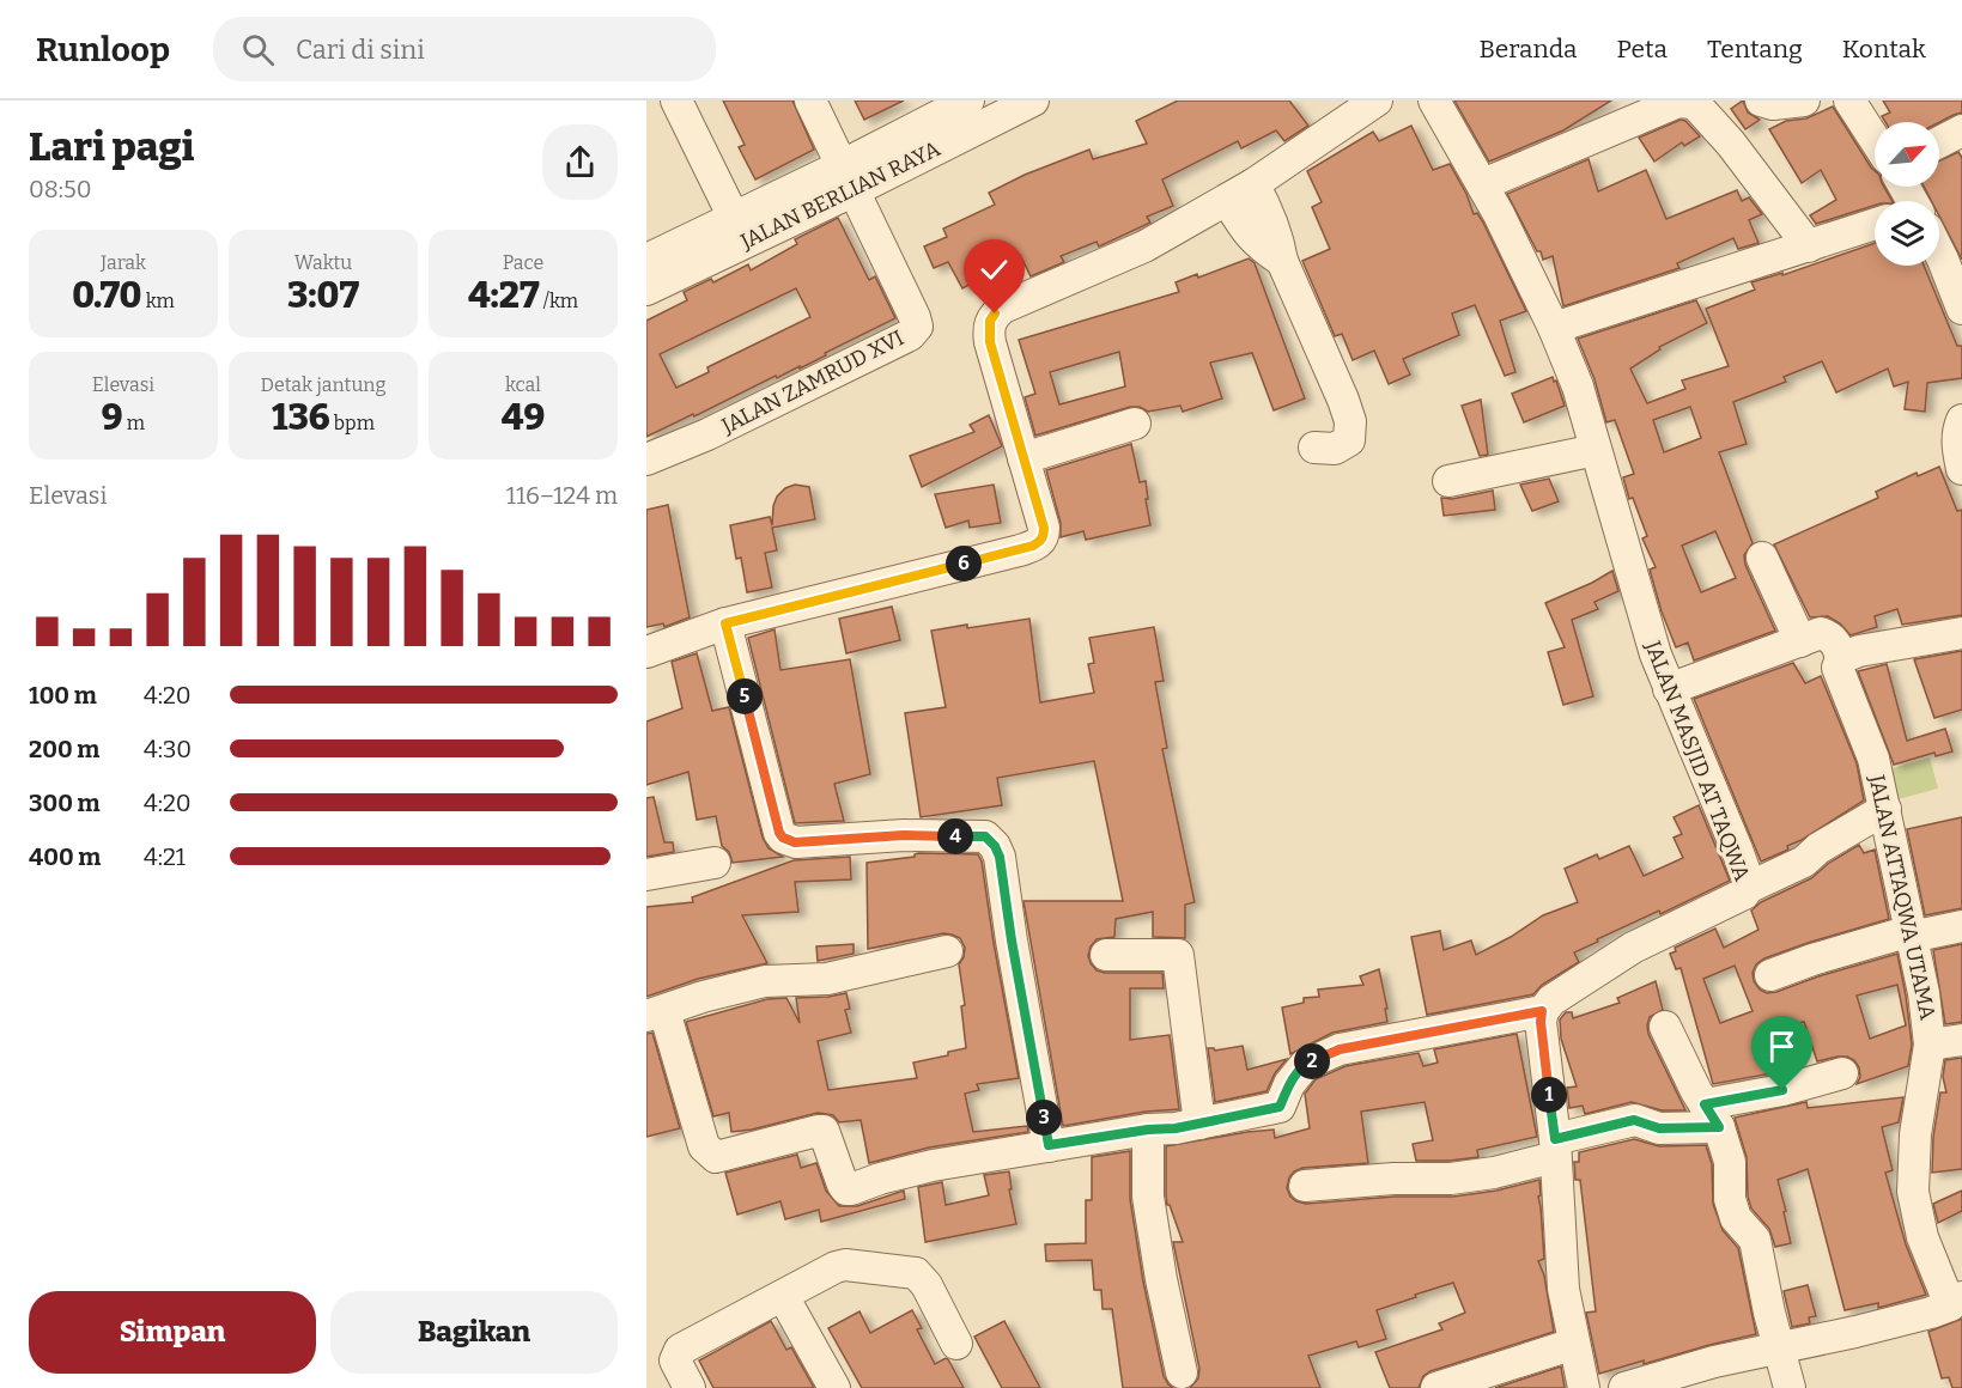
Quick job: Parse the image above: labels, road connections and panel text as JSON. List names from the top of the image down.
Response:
{
  "streets": {
    "street": [
      "JALAN BERLIAN RAYA",
      "JALAN ZAMRUD XVI",
      "JALAN MASJID AT TAQWA",
      "JALAN ATTAQWA UTAMA"
    ]
  },
  "crossings": [
    ["JALAN BERLIAN RAYA", "JALAN ZAMRUD XVI"]
  ],
  "north": "top right",
  "page": {
    "header": "Runloop",
    "search": "Cari di sini",
    "nav": [
      "Beranda",
      "Peta",
      "Tentang",
      "Kontak"
    ],
    "heading": ["Lari pagi", "08:50"],
    "stats": [
      ["Jarak", "0.70 km"],
      ["Waktu", "3:07"],
      ["Pace", "4:27 /km"],
      ["Elevasi", "9 m"],
      ["Detak jantung", "136 bpm"],
      ["kcal", "49"]
    ],
    "chart": ["Elevasi", "116–124 m"],
    "pins": [
      "6",
      "5",
      "4",
      "2",
      "1",
      "3"
    ],
    "list": [
      {
        "name": "100 m",
        "note": "4:20"
      },
      {
        "name": "200 m",
        "note": "4:30"
      },
      {
        "name": "300 m",
        "note": "4:20"
      },
      {
        "name": "400 m",
        "note": "4:21"
      }
    ],
    "buttons": ["Simpan", "Bagikan"]
  }
}
